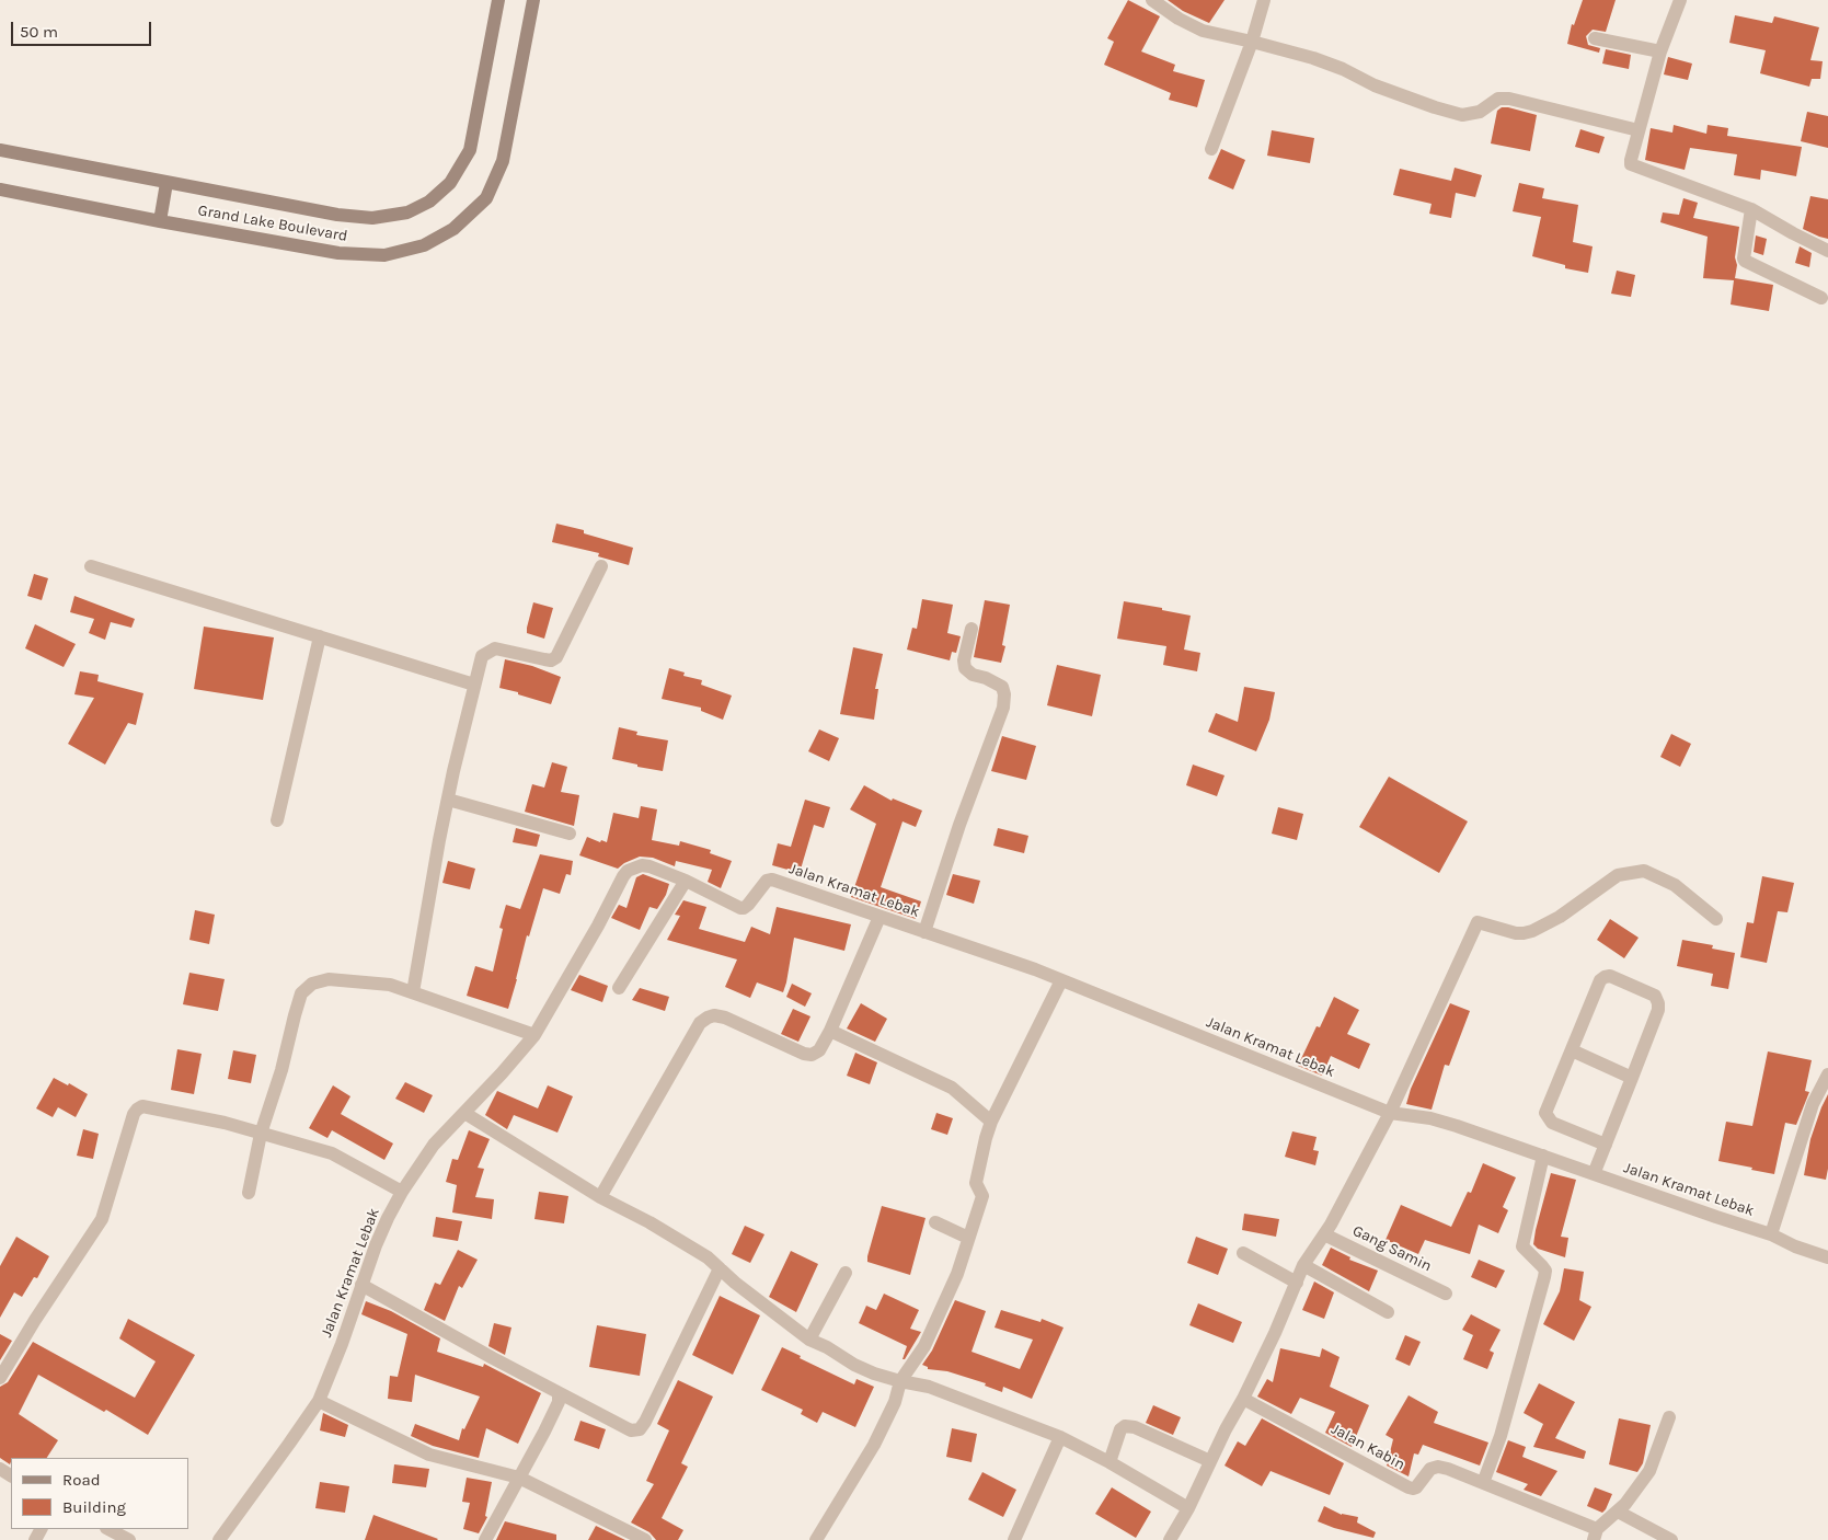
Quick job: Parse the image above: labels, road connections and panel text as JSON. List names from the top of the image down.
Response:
{
  "streets": {
    "street": [
      "Grand Lake Boulevard",
      "Jalan Kramat Lebak",
      "Gang Samin",
      "Jalan Kabin"
    ]
  },
  "legend": ["Road", "Building"],
  "scale_bar": "50 m"
}
